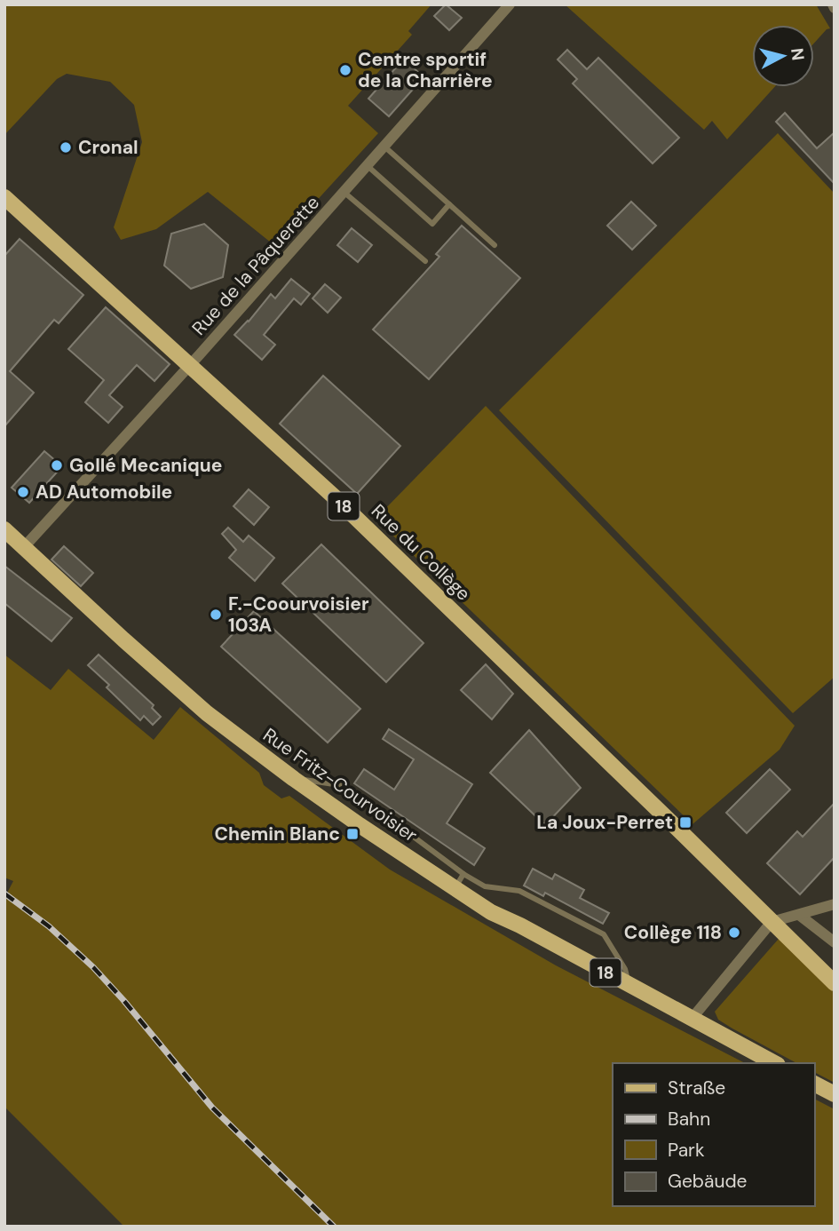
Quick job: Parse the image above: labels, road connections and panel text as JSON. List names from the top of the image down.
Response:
{
  "streets": {
    "main road": ["18", "Rue du Collège", "Rue Fritz-Courvoisier"],
    "street": ["Rue de la Pâquerette"]
  },
  "crossings": [
    ["Rue de la Pâquerette", "Rue du Collège"],
    ["Rue de la Pâquerette", "Rue Fritz-Courvoisier"],
    ["18", "Rue du Collège"],
    ["18", "Rue Fritz-Courvoisier"]
  ],
  "places": {
    "other": [
      "Centre sportif de la Charrière",
      "Cronal",
      "Gollé Mecanique",
      "AD Automobile",
      "F.-Coourvoisier 103A",
      "Collège 118"
    ],
    "transit": ["La Joux-Perret", "Chemin Blanc"]
  },
  "legend": [
    "Straße",
    "Bahn",
    "Park",
    "Gebäude"
  ],
  "north": "right"
}
